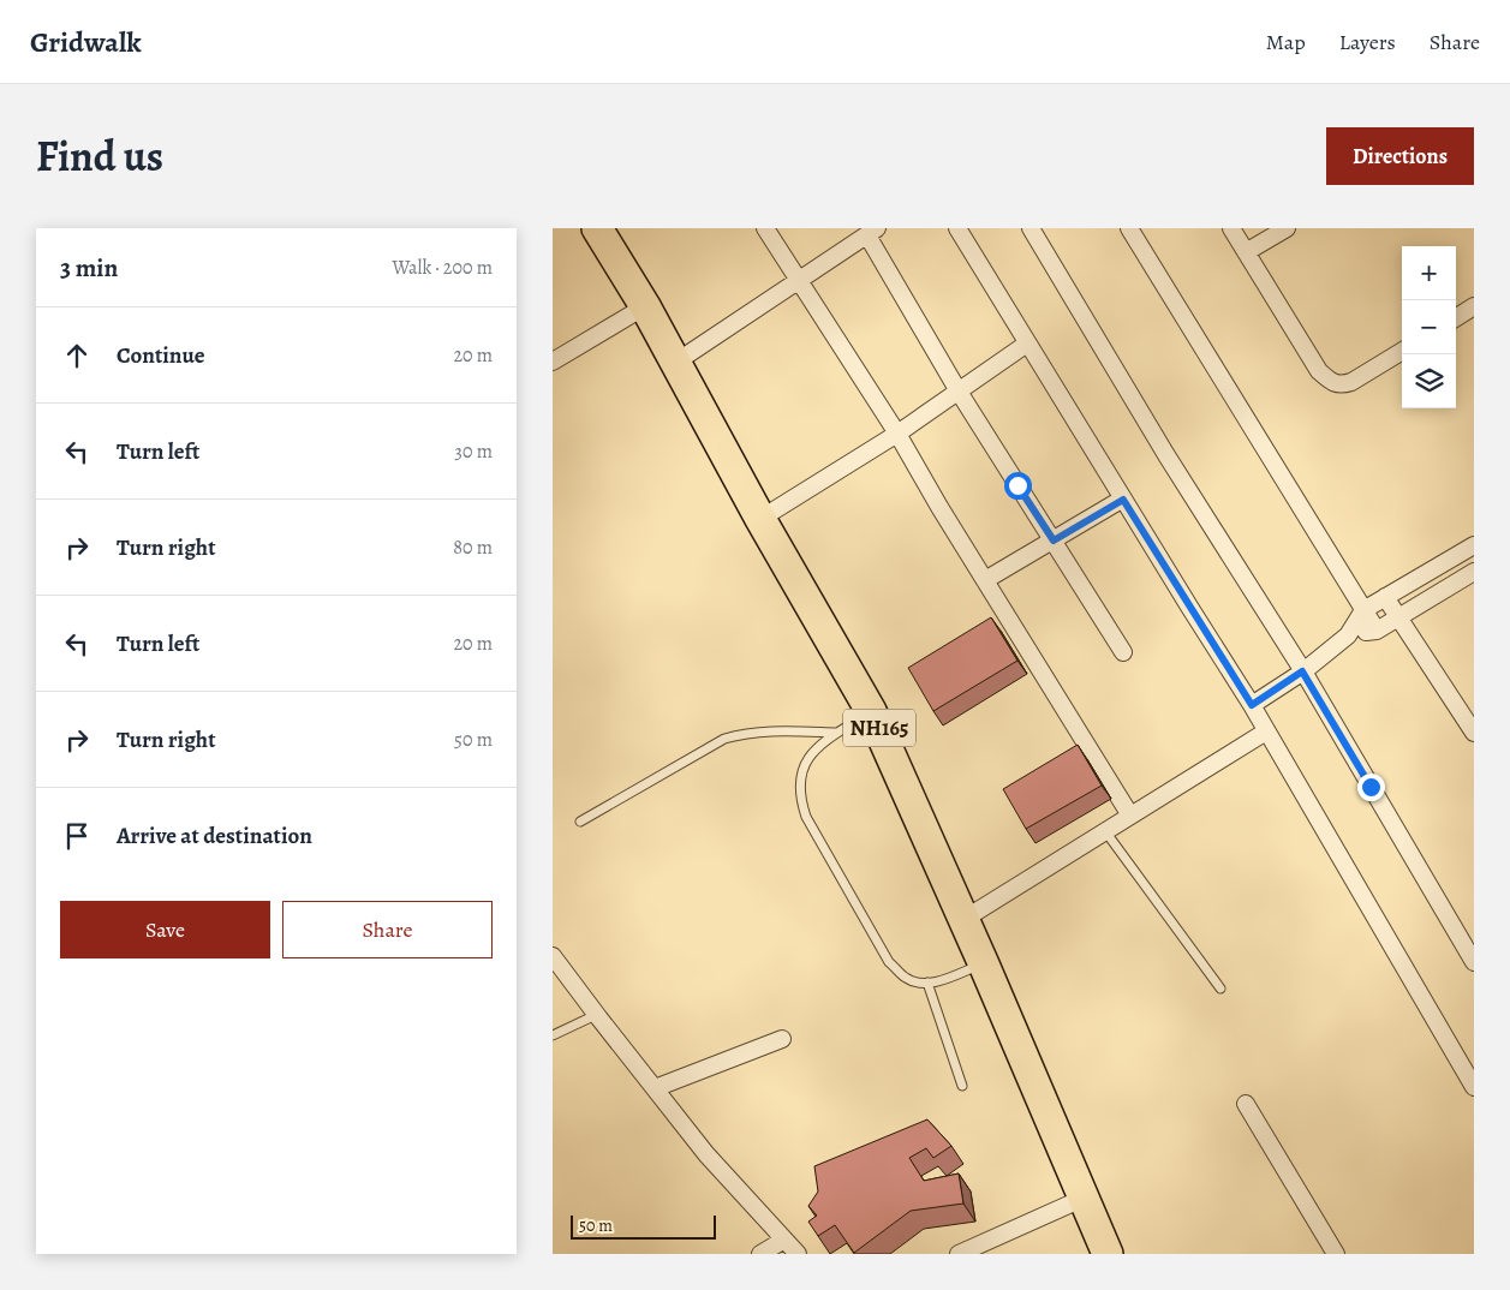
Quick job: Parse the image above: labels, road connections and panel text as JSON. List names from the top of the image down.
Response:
{
  "streets": {
    "highway": ["NH165"]
  },
  "scale_bar": "50 m",
  "page": {
    "header": "Gridwalk",
    "nav": ["Map", "Layers", "Share"],
    "title": "Find us",
    "buttons": [
      "Directions",
      ["Save", "Share"]
    ],
    "heading": ["3 min", "Walk · 200 m"],
    "map_buttons": ["+", "−"],
    "list": [
      ["Continue", "20 m"],
      ["Turn left", "30 m"],
      ["Turn right", "80 m"],
      ["Turn left", "20 m"],
      ["Turn right", "50 m"],
      "Arrive at destination"
    ],
    "scale": "50 m"
  }
}
